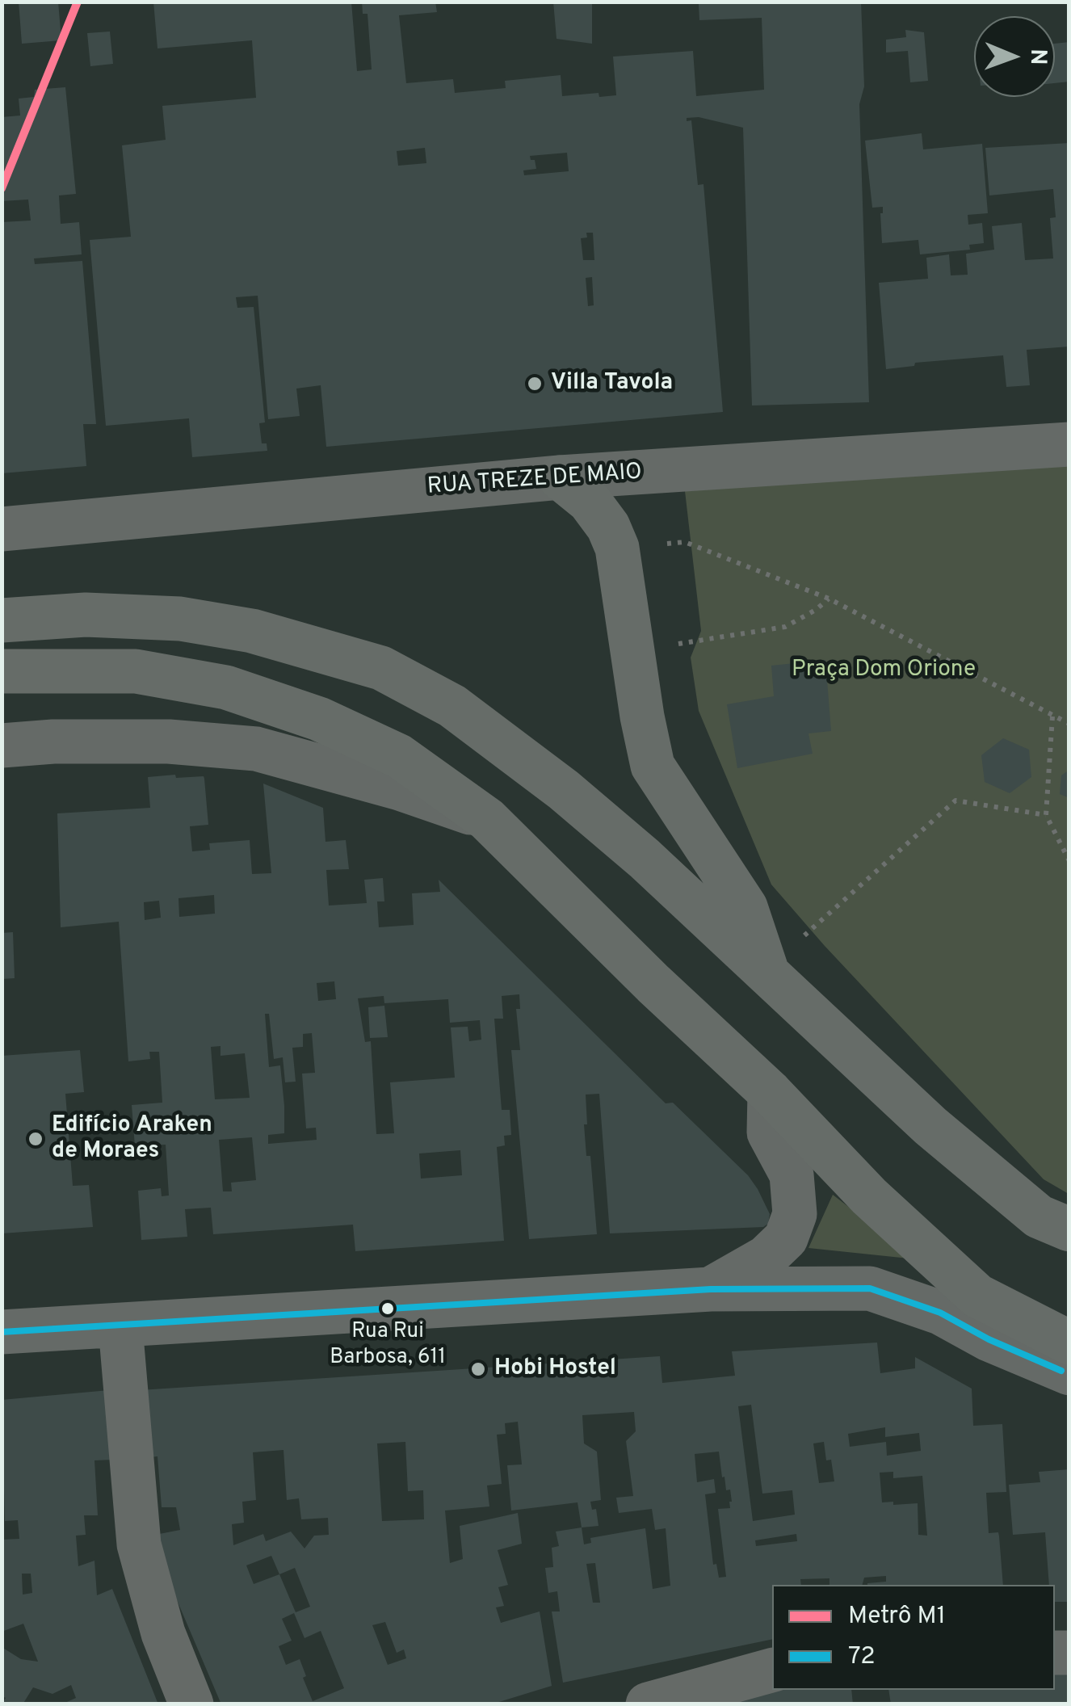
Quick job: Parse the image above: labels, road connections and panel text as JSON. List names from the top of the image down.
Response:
{
  "streets": {
    "street": ["RUA TREZE DE MAIO"]
  },
  "parks": ["Praça Dom Orione"],
  "places": [
    "Villa Tavola",
    "Edifício Araken de Moraes",
    "Rua Rui Barbosa, 611",
    "Hobi Hostel"
  ],
  "lines": ["metro line M1", "transit line 72"],
  "legend": ["Metrô M1", "72"],
  "north": "right"
}
